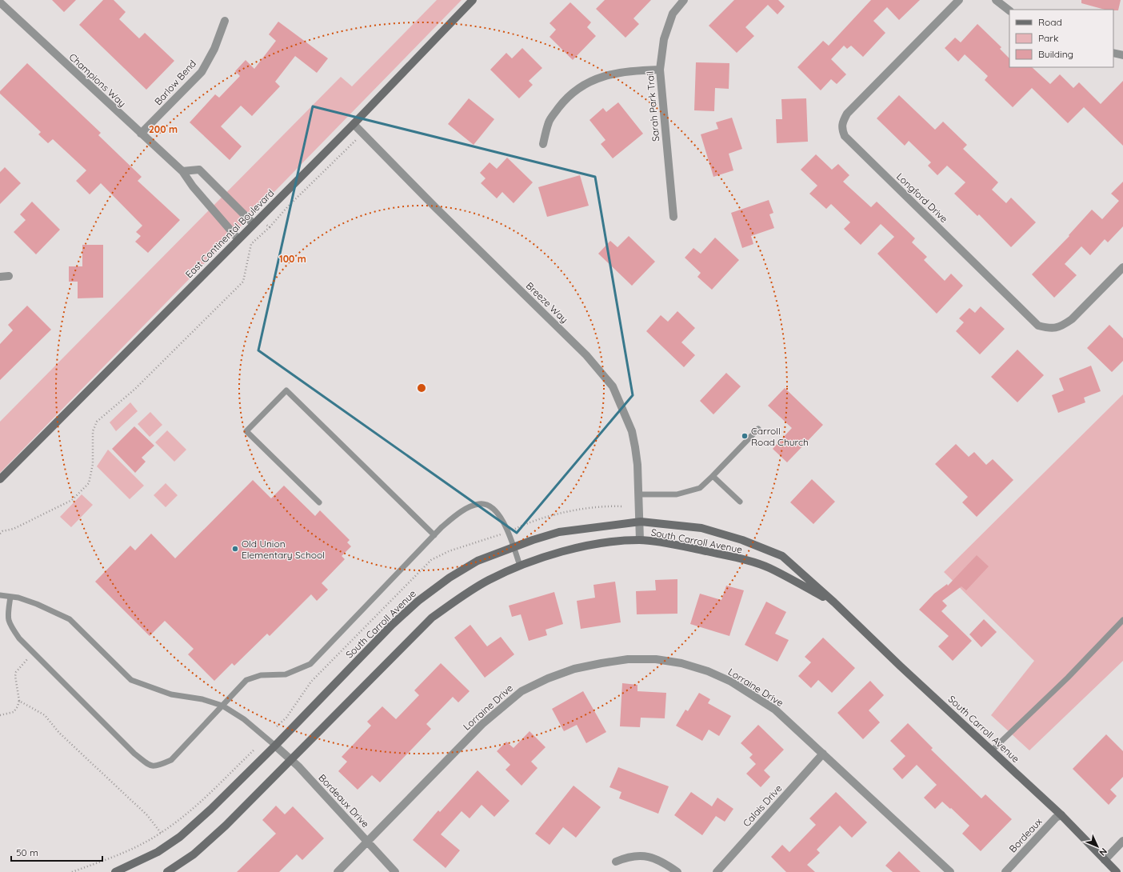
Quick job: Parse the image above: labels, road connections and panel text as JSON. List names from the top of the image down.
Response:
{
  "streets": {
    "main road": ["East Continental Boulevard", "South Carroll Avenue"],
    "street": [
      "Champions Way",
      "Barlow Bend",
      "Sarah Park Trail",
      "Longford Drive",
      "Breeze Way",
      "Lorraine Drive",
      "Bordeaux Drive",
      "Calais Drive",
      "Bordeaux"
    ]
  },
  "crossings": [
    ["Champions Way", "Barlow Bend"],
    ["Champions Way", "East Continental Boulevard"],
    ["East Continental Boulevard", "Breeze Way"],
    ["Breeze Way", "South Carroll Avenue"],
    ["South Carroll Avenue", "Bordeaux Drive"],
    ["South Carroll Avenue", "Bordeaux"],
    ["Lorraine Drive", "Bordeaux Drive"],
    ["Lorraine Drive", "Calais Drive"]
  ],
  "places": ["Carroll Road Church", "Old Union Elementary School"],
  "legend": ["Road", "Park", "Building"],
  "scale_bar": "50 m",
  "north": "bottom right",
  "rings": ["200 m", "100 m"]
}
